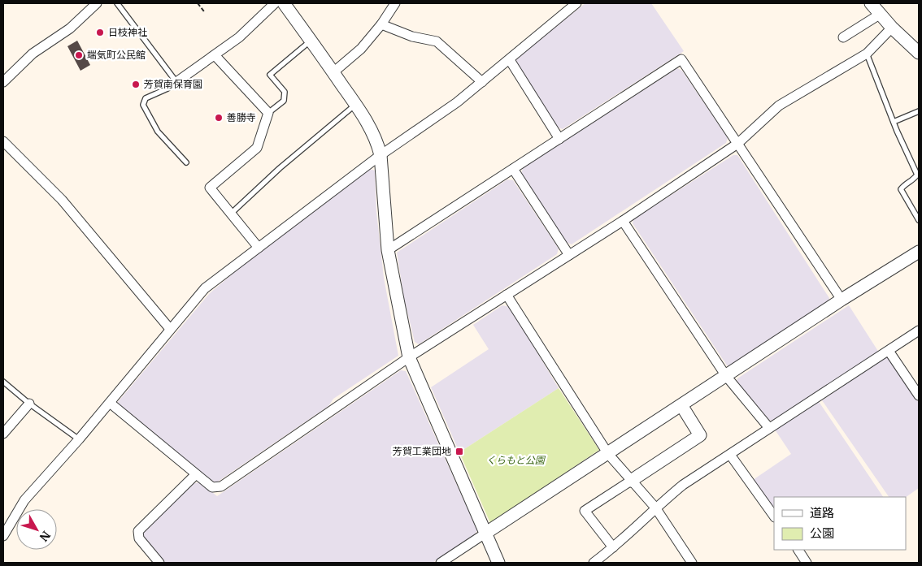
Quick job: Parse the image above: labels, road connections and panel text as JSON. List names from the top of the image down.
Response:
{
  "parks": ["くらもと公園"],
  "places": {
    "other": [
      "日枝神社",
      "端気町公民館",
      "芳賀南保育園",
      "善勝寺"
    ],
    "transit": ["芳賀工業団地"]
  },
  "legend": ["道路", "公園"],
  "north": "bottom right"
}
